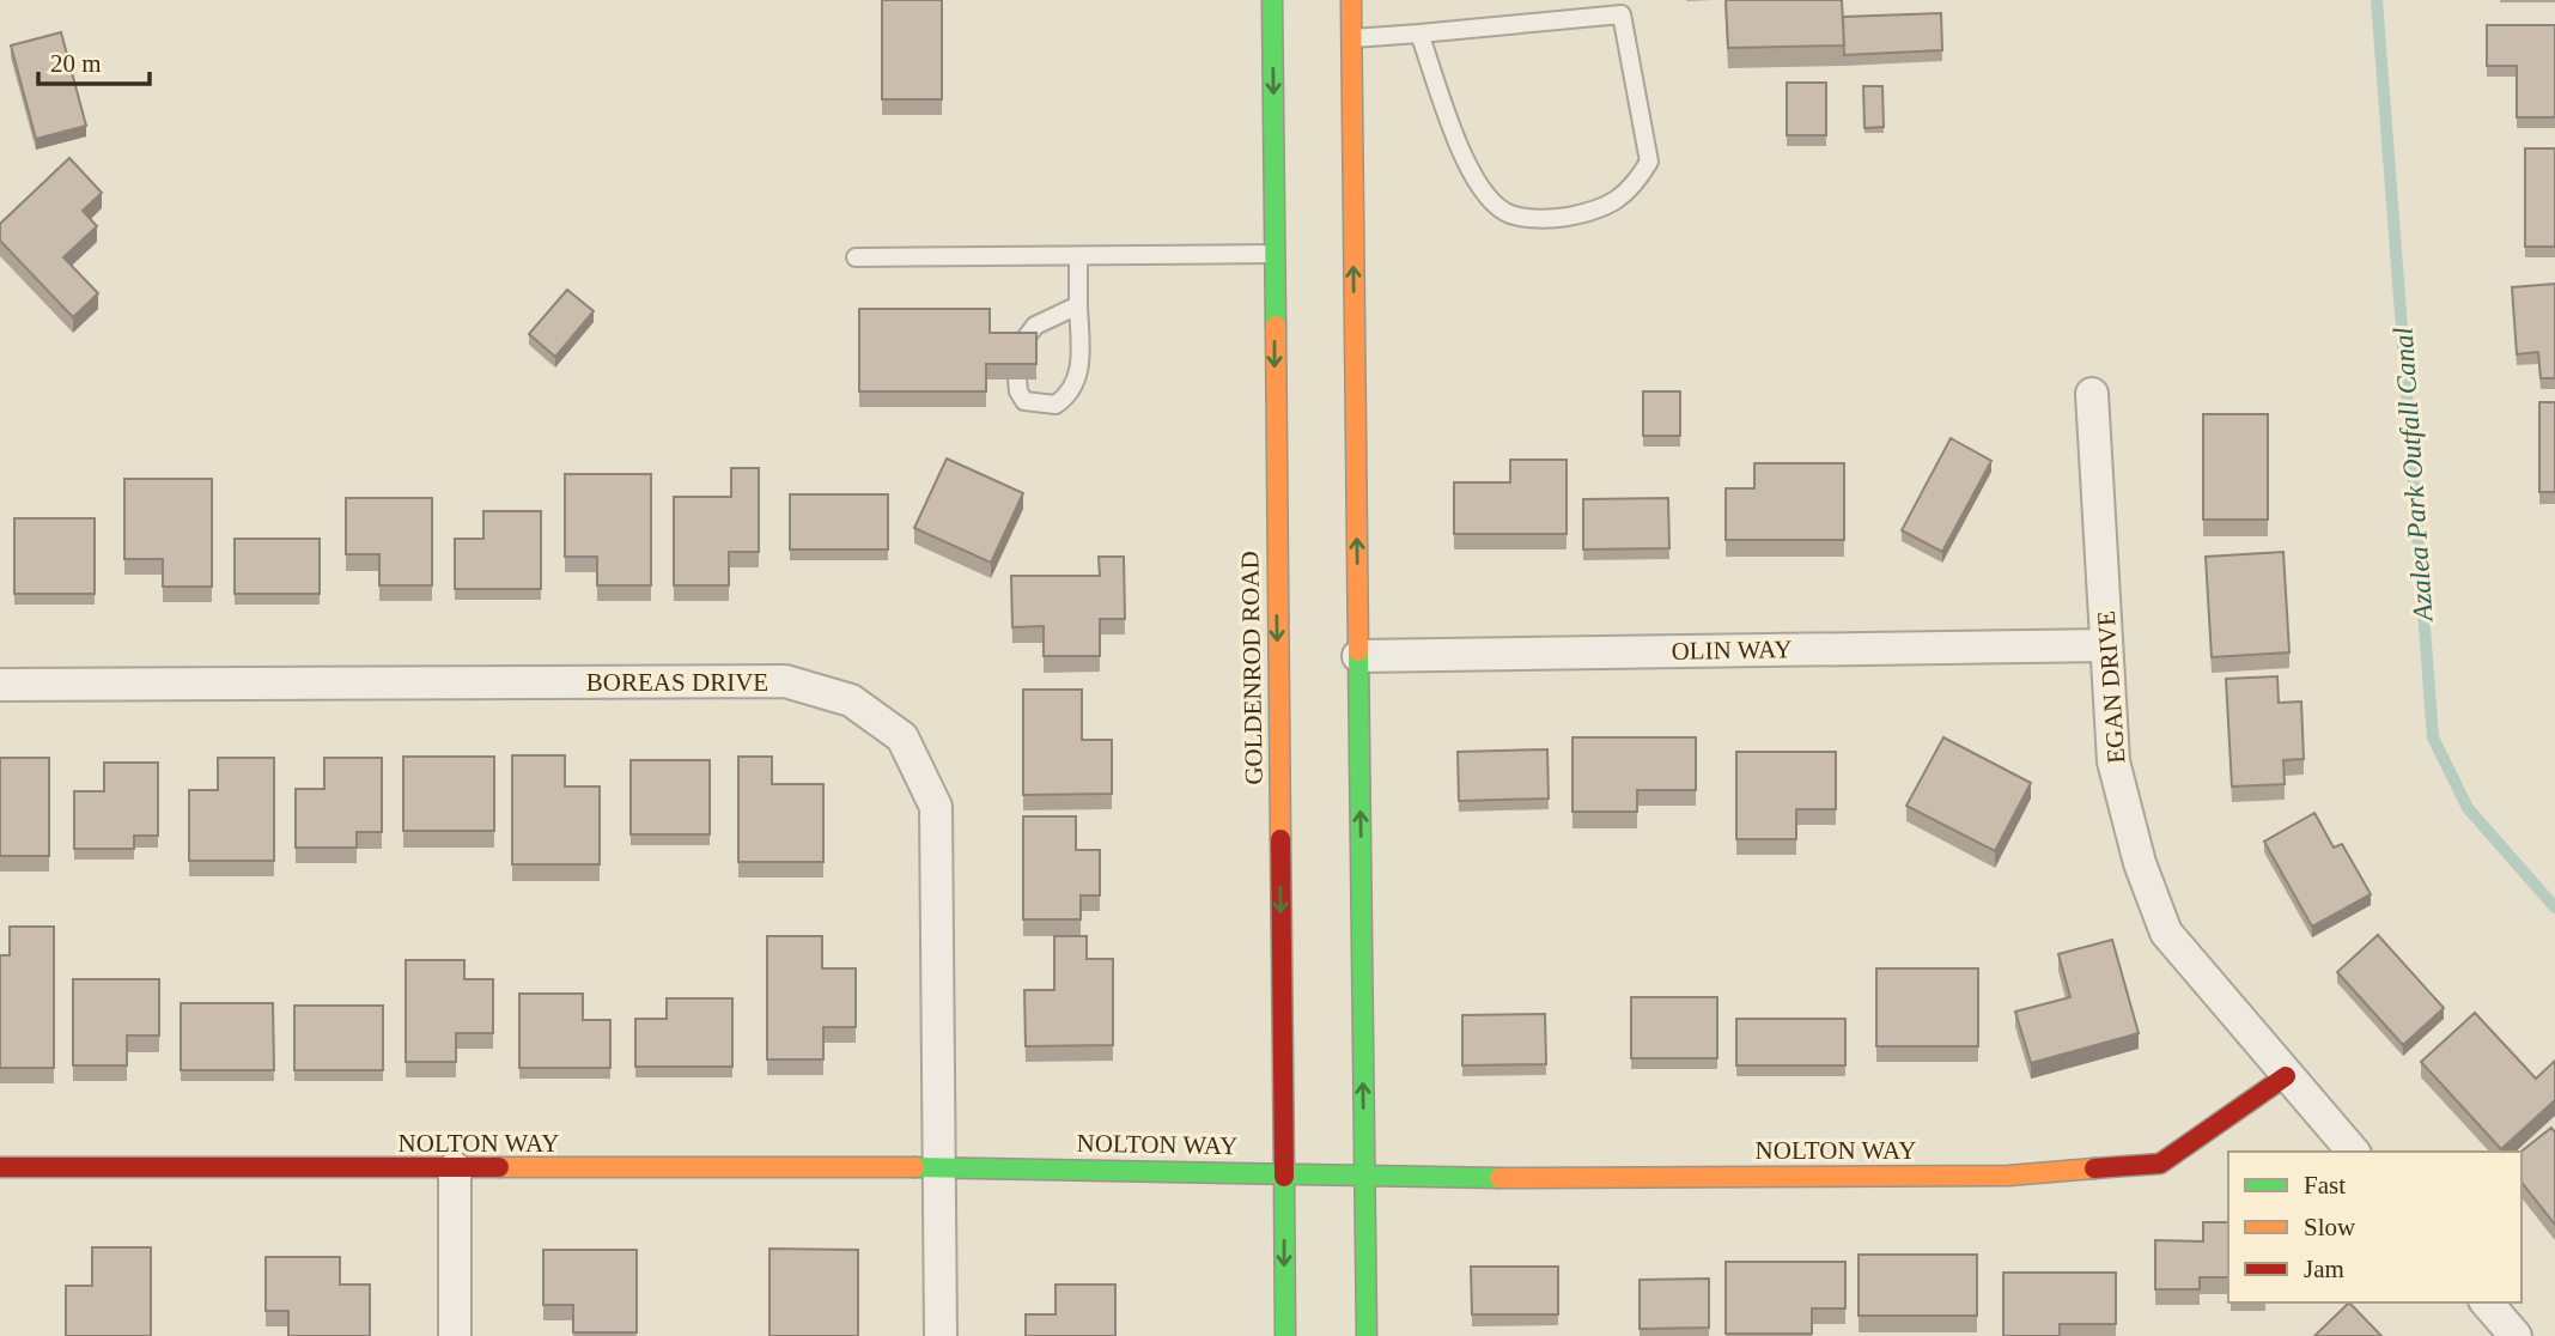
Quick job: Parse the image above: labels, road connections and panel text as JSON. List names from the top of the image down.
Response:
{
  "streets": {
    "main road": ["GOLDENROD ROAD", "NOLTON WAY"],
    "street": ["OLIN WAY", "BOREAS DRIVE", "EGAN DRIVE"]
  },
  "crossings": [
    ["OLIN WAY", "EGAN DRIVE"],
    ["GOLDENROD ROAD", "NOLTON WAY"],
    ["BOREAS DRIVE", "NOLTON WAY"],
    ["EGAN DRIVE", "NOLTON WAY"]
  ],
  "water": ["Azalea Park Outfall Canal"],
  "legend": ["Fast", "Slow", "Jam"],
  "scale_bar": "20 m"
}
